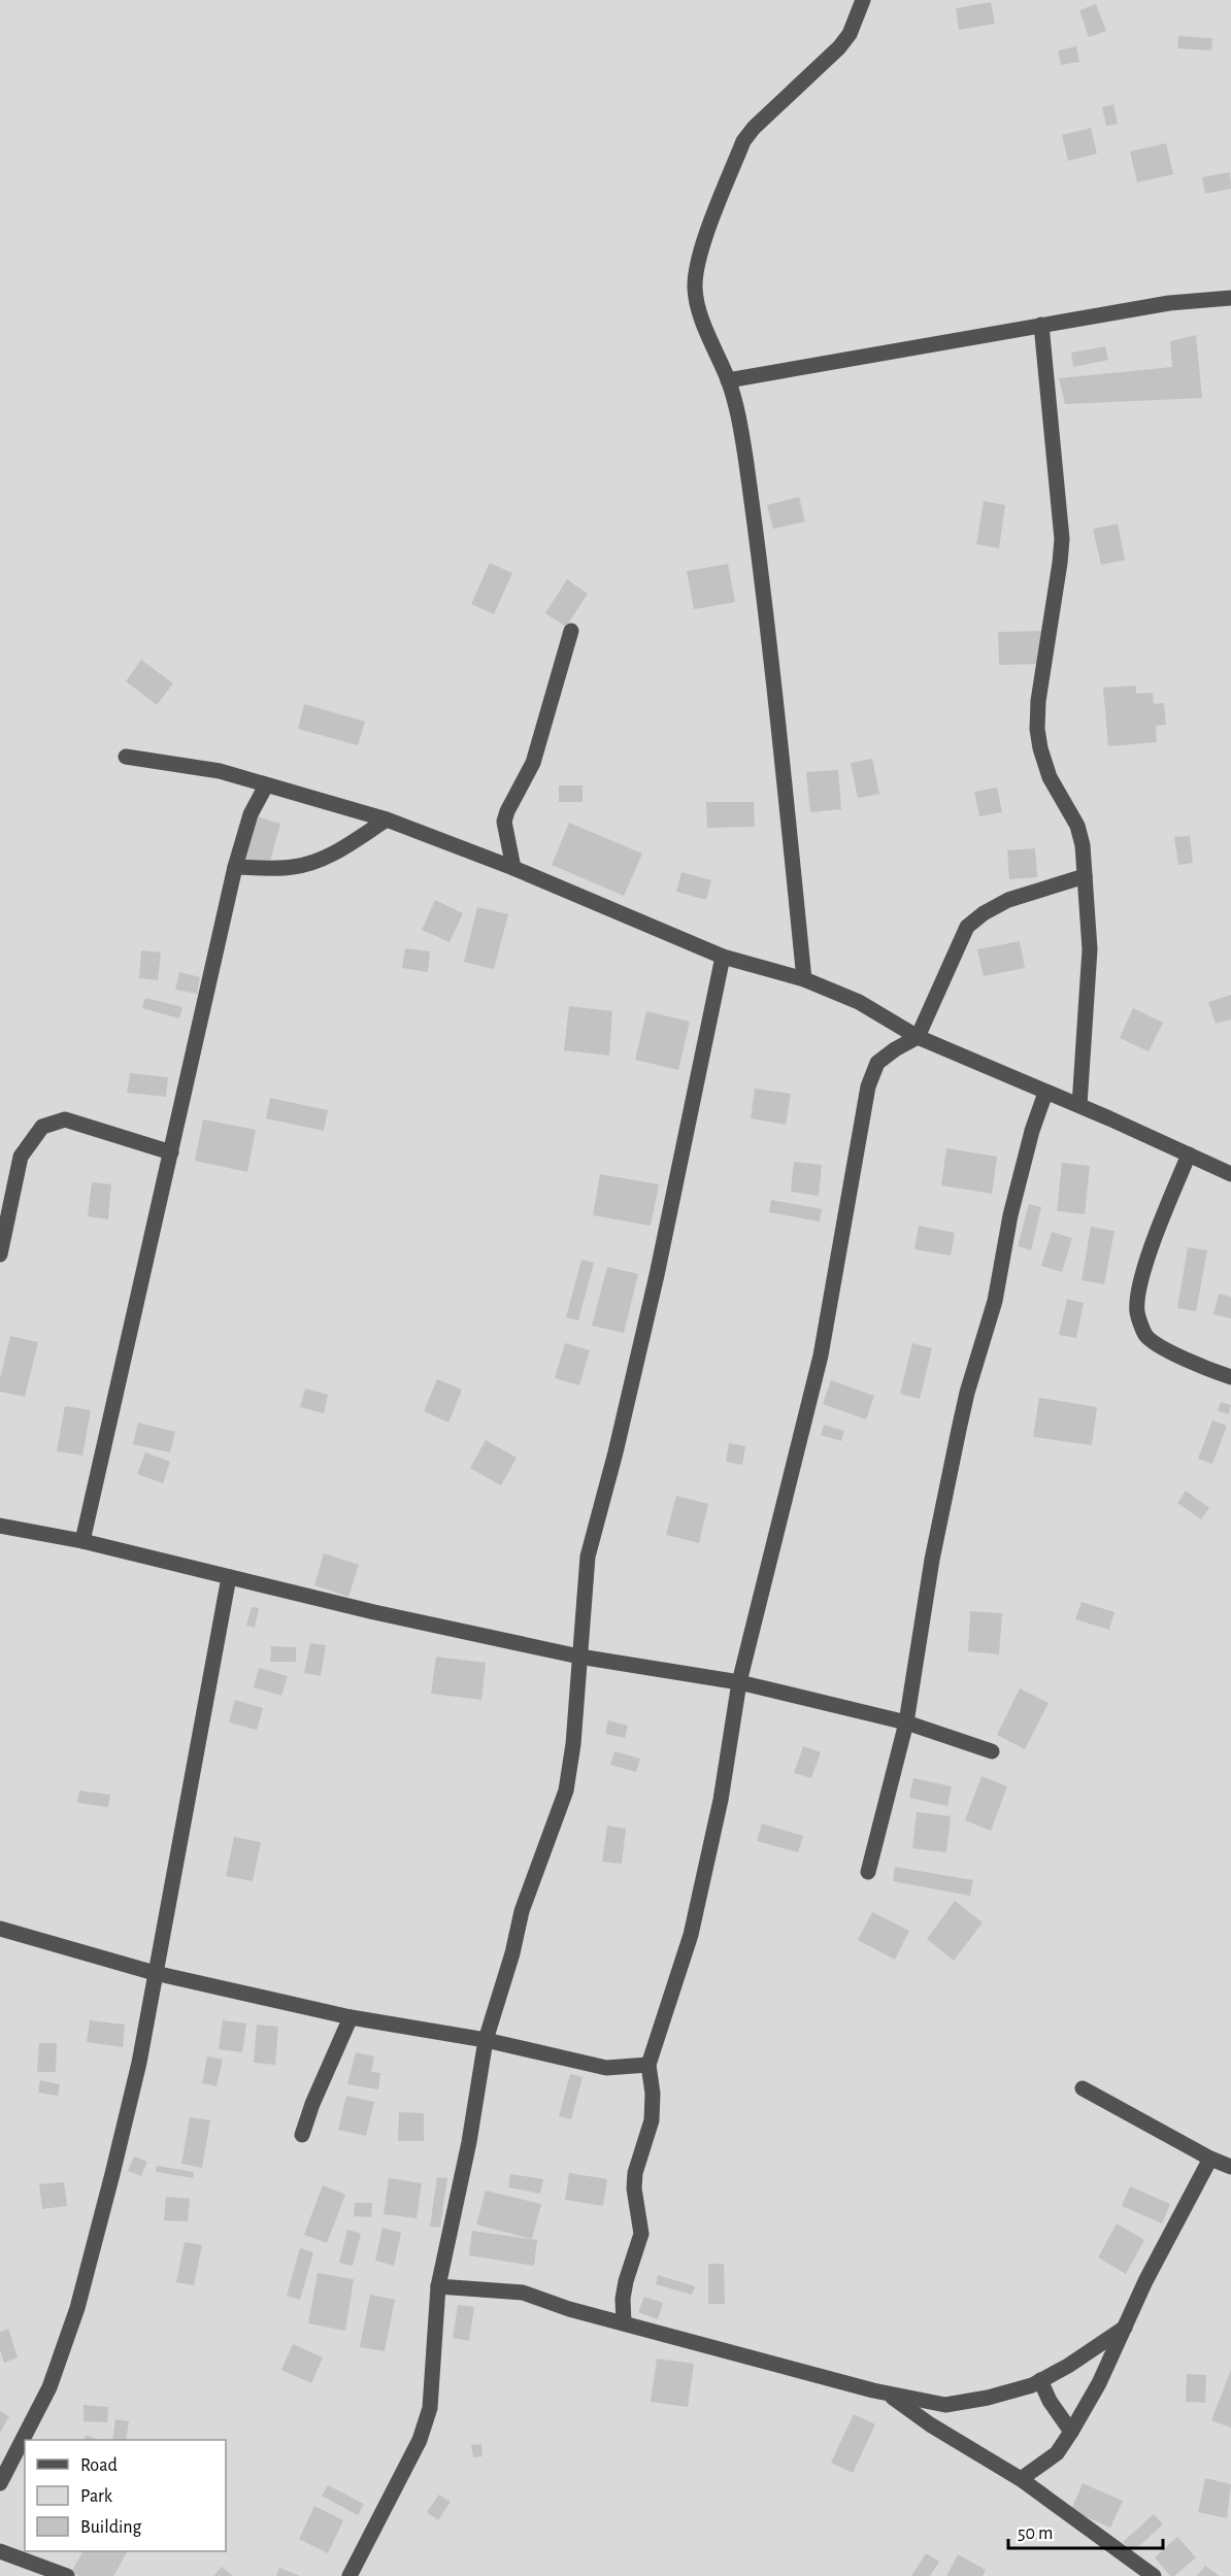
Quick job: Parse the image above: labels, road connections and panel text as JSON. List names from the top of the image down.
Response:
{
  "legend": ["Road", "Park", "Building"],
  "scale_bar": "50 m"
}
